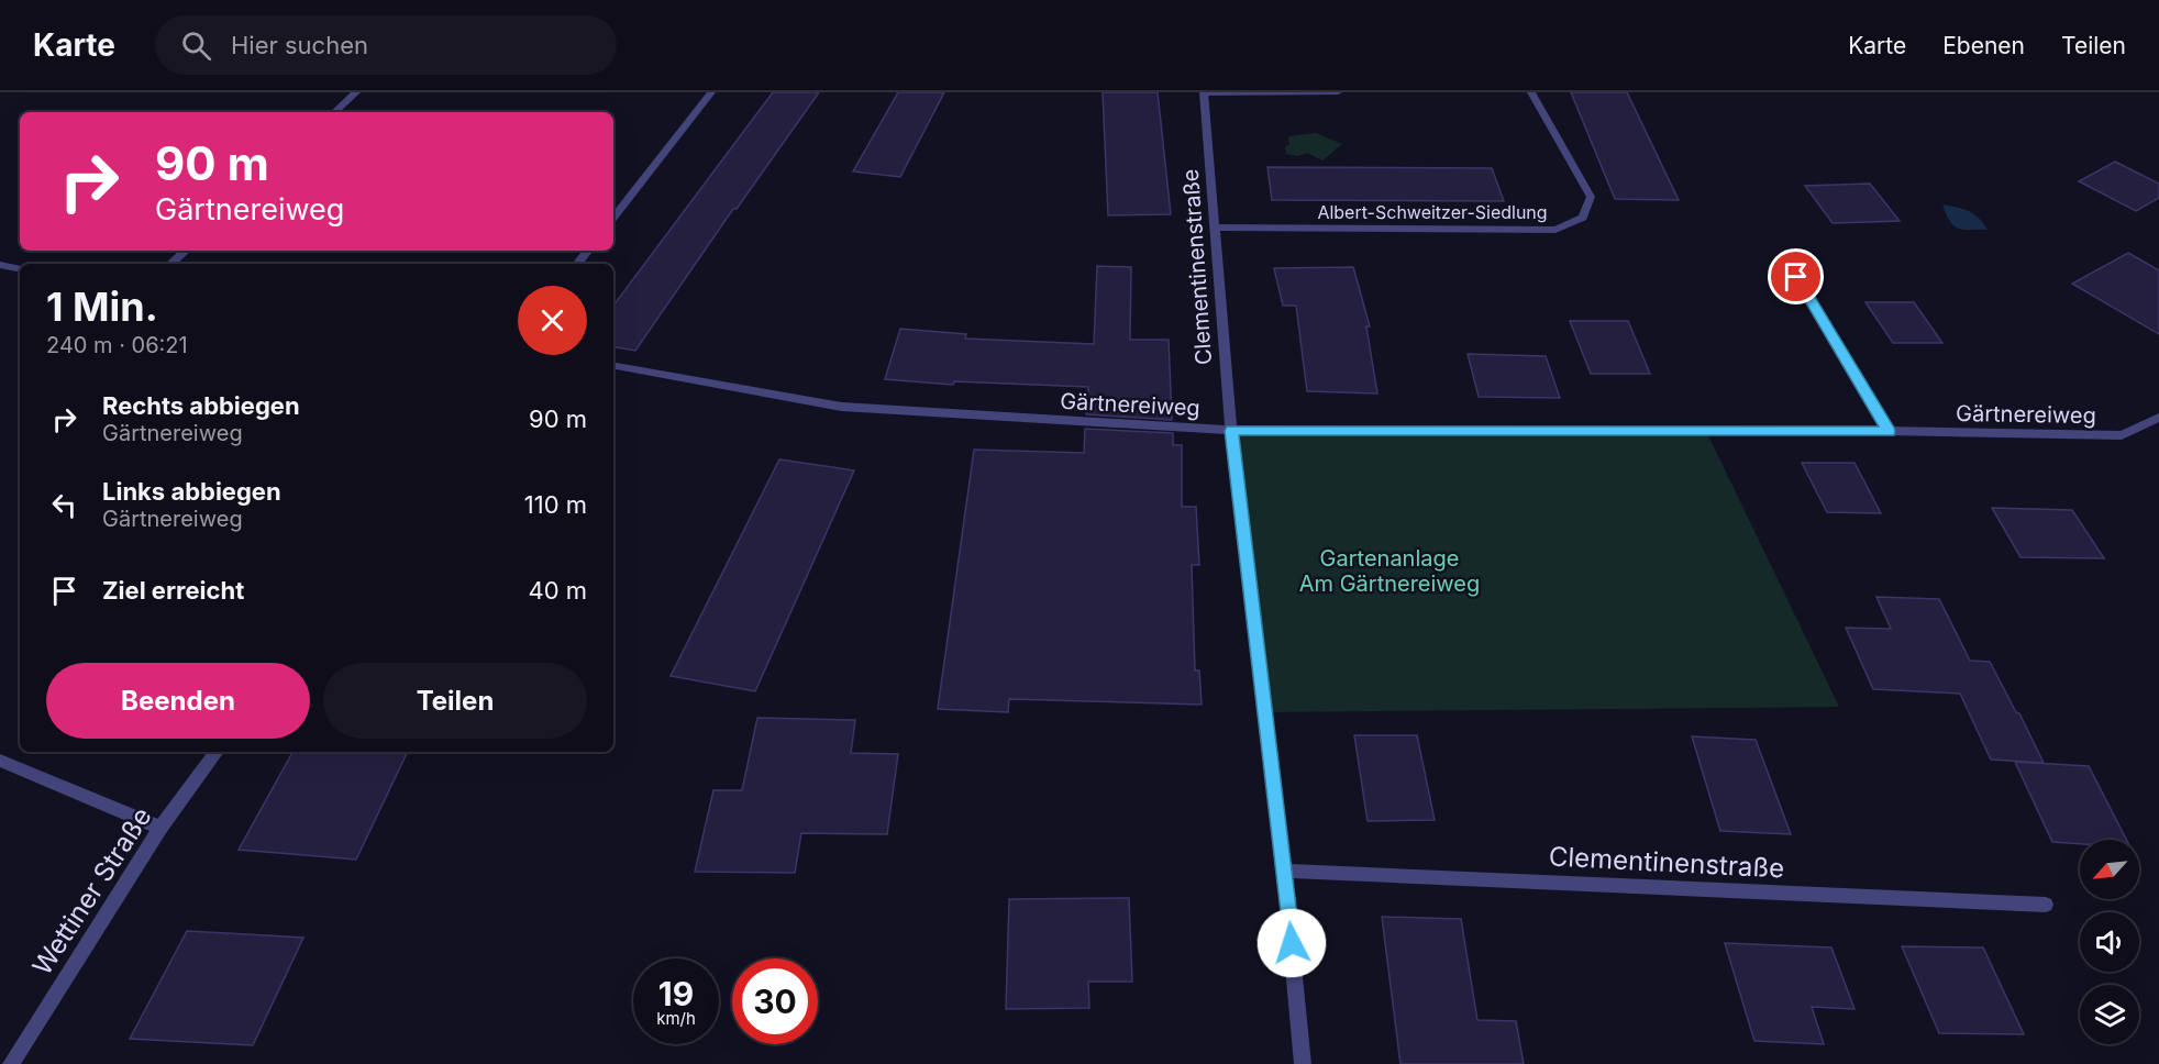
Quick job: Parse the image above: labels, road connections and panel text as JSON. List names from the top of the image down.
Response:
{
  "streets": {
    "street": [
      "Albert-Schweitzer-Siedlung",
      "Clementinenstraße",
      "Gärtnereiweg",
      "Wettiner Straße"
    ]
  },
  "crossings": [
    ["Albert-Schweitzer-Siedlung", "Clementinenstraße"],
    ["Clementinenstraße", "Gärtnereiweg"]
  ],
  "parks": ["Gartenanlage Am Gärtnereiweg"],
  "north": "bottom left",
  "page": {
    "header": "Karte",
    "search": "Hier suchen",
    "nav": ["Karte", "Ebenen", "Teilen"],
    "turn": ["90 m", "Gärtnereiweg"],
    "heading": ["1 Min.", "240 m · 06:21"],
    "list": [
      {
        "name": "Rechts abbiegen",
        "note": "Gärtnereiweg",
        "value": "90 m"
      },
      {
        "name": "Links abbiegen",
        "note": "Gärtnereiweg",
        "value": "110 m"
      },
      {
        "name": "Ziel erreicht",
        "value": "40 m"
      }
    ],
    "buttons": ["Beenden", "Teilen"],
    "speed": "19 km/h",
    "limit": "30"
  }
}
